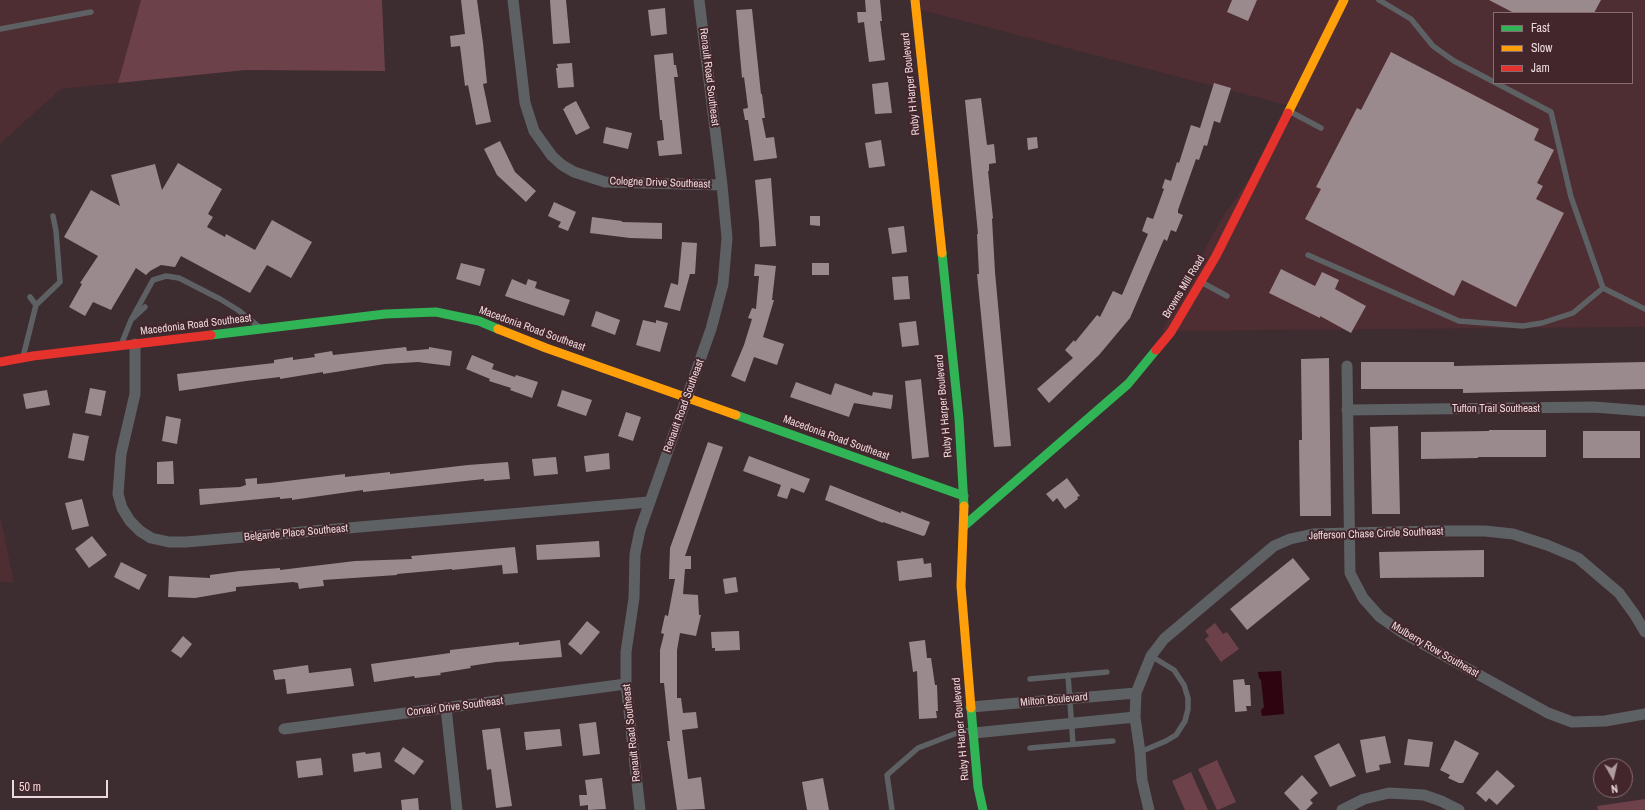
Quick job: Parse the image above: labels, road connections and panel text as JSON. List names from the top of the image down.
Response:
{
  "streets": {
    "street": [
      "Renault Road Southeast",
      "Ruby H Harper Boulevard",
      "Cologne Drive Southeast",
      "Browns Mill Road",
      "Macedonia Road Southeast",
      "Tufton Trail Southeast",
      "Belgarde Place Southeast",
      "Jefferson Chase Circle Southeast",
      "Mulberry Row Southeast",
      "Milton Boulevard",
      "Corvair Drive Southeast"
    ]
  },
  "crossings": [
    ["Renault Road Southeast", "Cologne Drive Southeast"],
    ["Renault Road Southeast", "Macedonia Road Southeast"],
    ["Renault Road Southeast", "Belgarde Place Southeast"],
    ["Renault Road Southeast", "Corvair Drive Southeast"],
    ["Ruby H Harper Boulevard", "Browns Mill Road"],
    ["Ruby H Harper Boulevard", "Macedonia Road Southeast"],
    ["Ruby H Harper Boulevard", "Milton Boulevard"],
    ["Macedonia Road Southeast", "Belgarde Place Southeast"],
    ["Tufton Trail Southeast", "Mulberry Row Southeast"],
    ["Jefferson Chase Circle Southeast", "Mulberry Row Southeast"],
    ["Jefferson Chase Circle Southeast", "Milton Boulevard"]
  ],
  "legend": ["Fast", "Slow", "Jam"],
  "scale_bar": "50 m",
  "north": "bottom"
}
